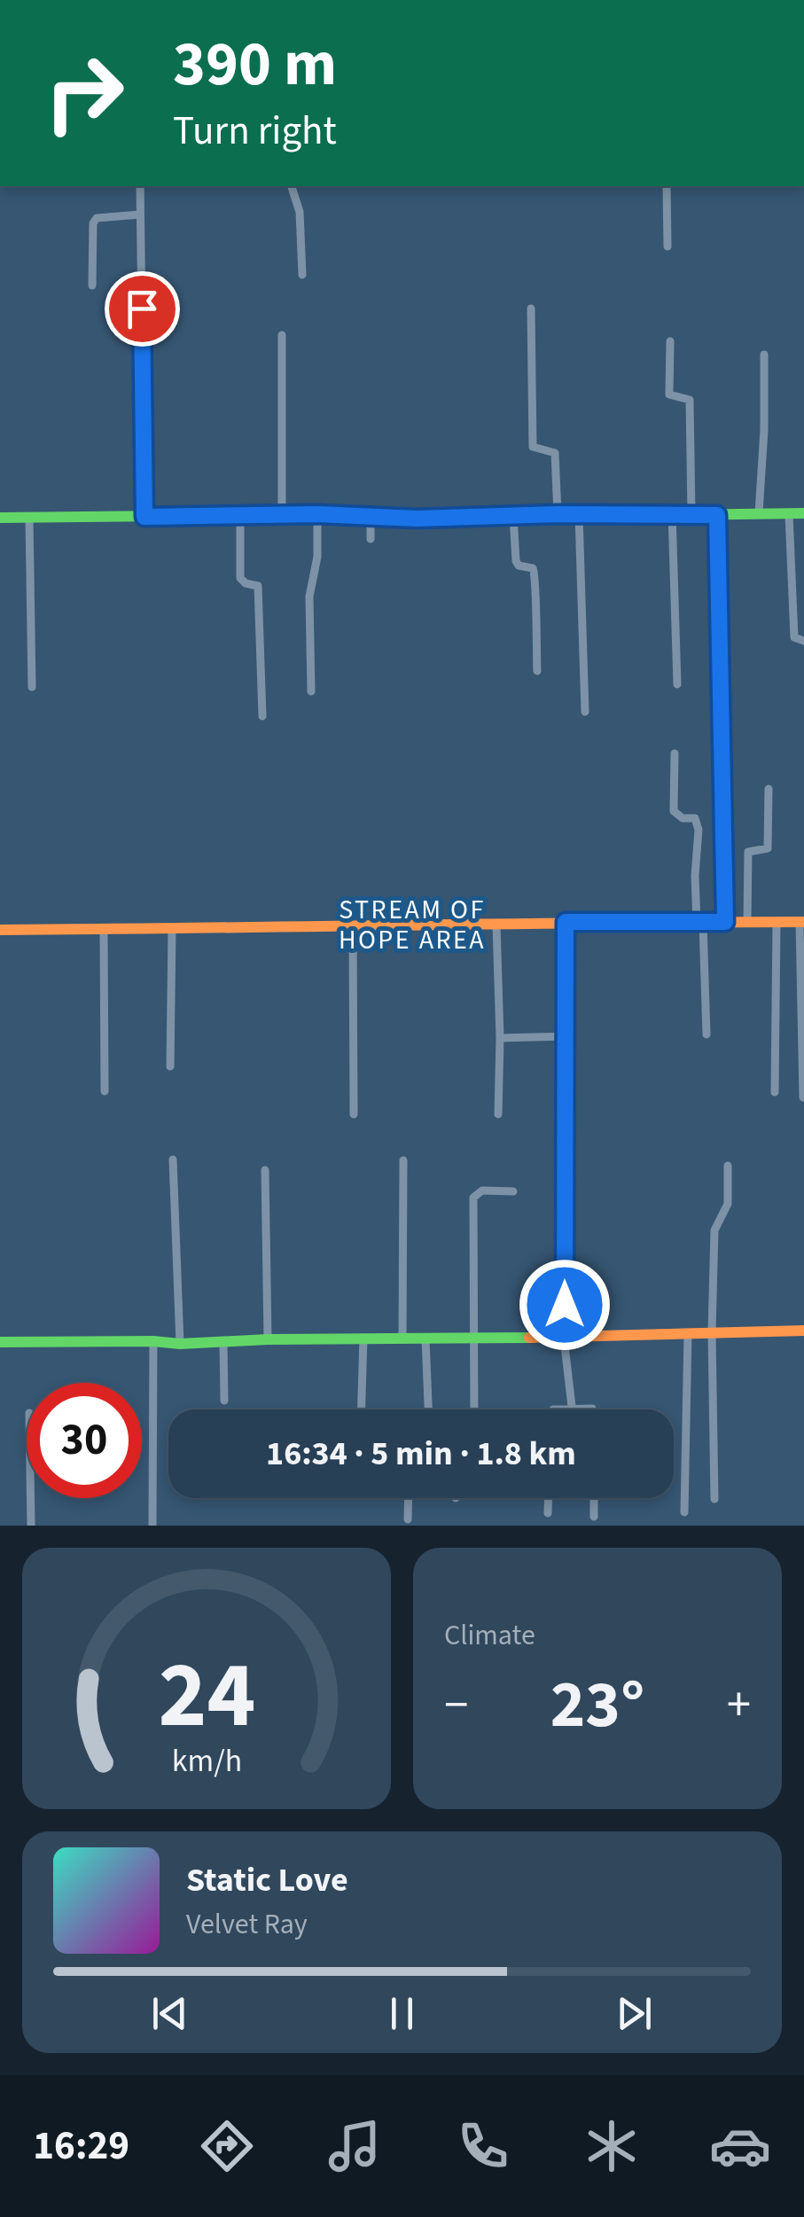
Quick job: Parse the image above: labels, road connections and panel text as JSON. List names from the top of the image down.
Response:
{
  "districts": ["STREAM OF HOPE AREA"],
  "page": {
    "turn": ["390 m", "Turn right"],
    "limit": "30",
    "trip": "16:34 · 5 min · 1.8 km",
    "tile": "Climate",
    "heat": ["−", "23°", "+"],
    "song": ["Static Love", "Velvet Ray"],
    "tabs": "16:29",
    "gauge": ["24", "km/h"]
  }
}
